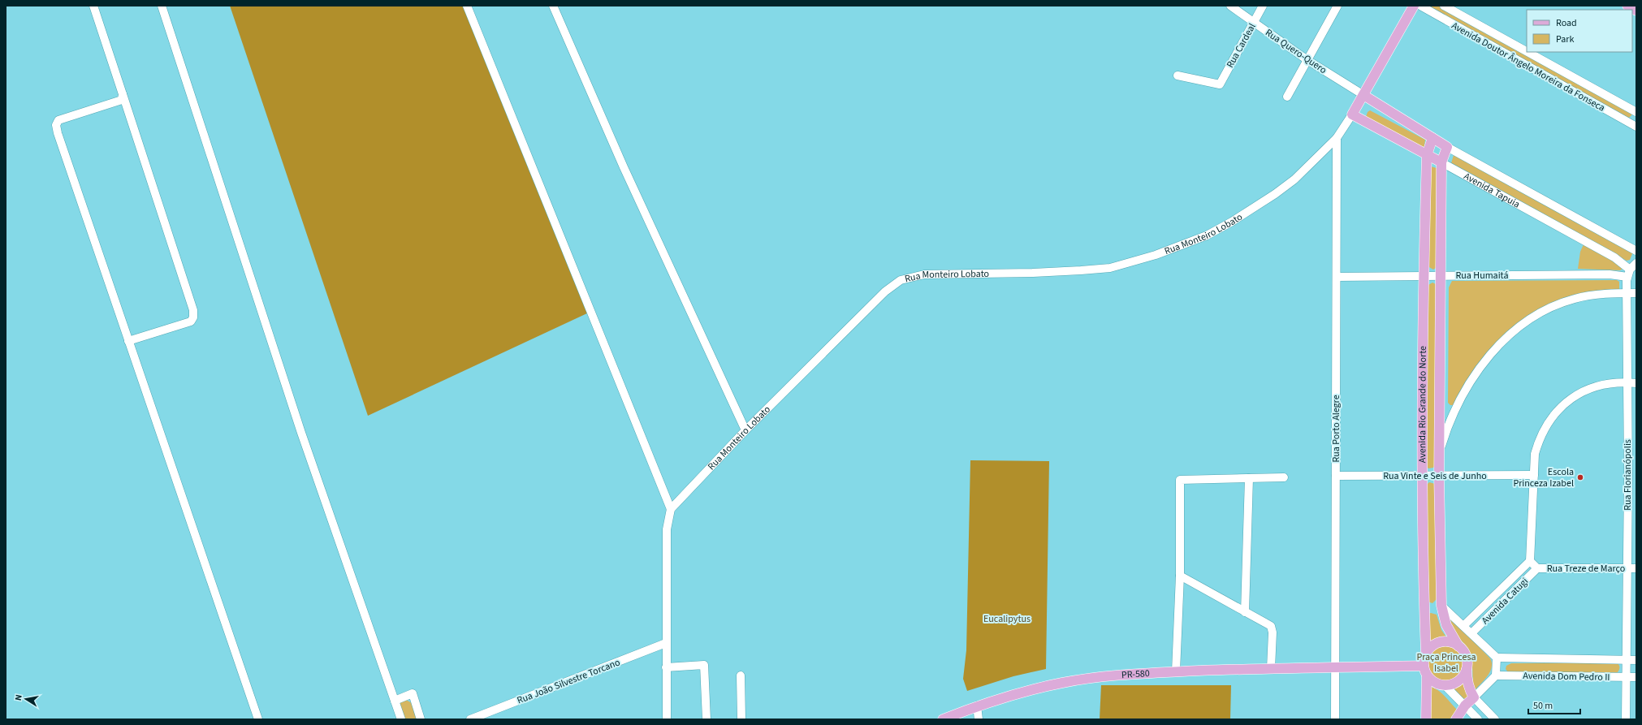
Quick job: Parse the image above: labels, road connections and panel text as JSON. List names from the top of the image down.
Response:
{
  "streets": {
    "main road": [
      "Avenida Tapuia",
      "Rua Monteiro Lobato",
      "Avenida Rio Grande do Norte",
      "PR-580"
    ],
    "street": [
      "Rua Cardeal",
      "Rua Quero-Quero",
      "Avenida Doutor Ângelo Moreira da Fonseca",
      "Rua Humaitá",
      "Rua Porto Alegre",
      "Rua Florianópolis",
      "Rua Vinte e Seis de Junho",
      "Rua Treze de Março",
      "Avenida Catugi",
      "Avenida Dom Pedro II",
      "Rua João Silvestre Torcano"
    ]
  },
  "crossings": [
    ["Rua Cardeal", "Rua Quero-Quero"],
    ["Rua Quero-Quero", "Avenida Tapuia"],
    ["Rua Quero-Quero", "Rua Monteiro Lobato"],
    ["Avenida Tapuia", "Rua Monteiro Lobato"],
    ["Avenida Tapuia", "Rua Humaitá"],
    ["Avenida Tapuia", "Avenida Rio Grande do Norte"],
    ["Avenida Tapuia", "Rua Florianópolis"],
    ["Rua Monteiro Lobato", "Rua Porto Alegre"],
    ["Rua Monteiro Lobato", "Rua João Silvestre Torcano"],
    ["Rua Humaitá", "Avenida Rio Grande do Norte"],
    ["Rua Humaitá", "Rua Porto Alegre"],
    ["Rua Humaitá", "Rua Florianópolis"],
    ["Avenida Rio Grande do Norte", "Rua Vinte e Seis de Junho"],
    ["Avenida Rio Grande do Norte", "PR-580"],
    ["Rua Porto Alegre", "Rua Vinte e Seis de Junho"],
    ["Rua Porto Alegre", "PR-580"],
    ["Rua Florianópolis", "Rua Treze de Março"],
    ["Rua Florianópolis", "Avenida Dom Pedro II"],
    ["Rua Treze de Março", "Avenida Catugi"]
  ],
  "parks": ["Eucalipytus", "Praça Princesa Isabel"],
  "places": ["Escola Princeza Izabel"],
  "legend": ["Road", "Park"],
  "scale_bar": "50 m",
  "north": "left"
}
